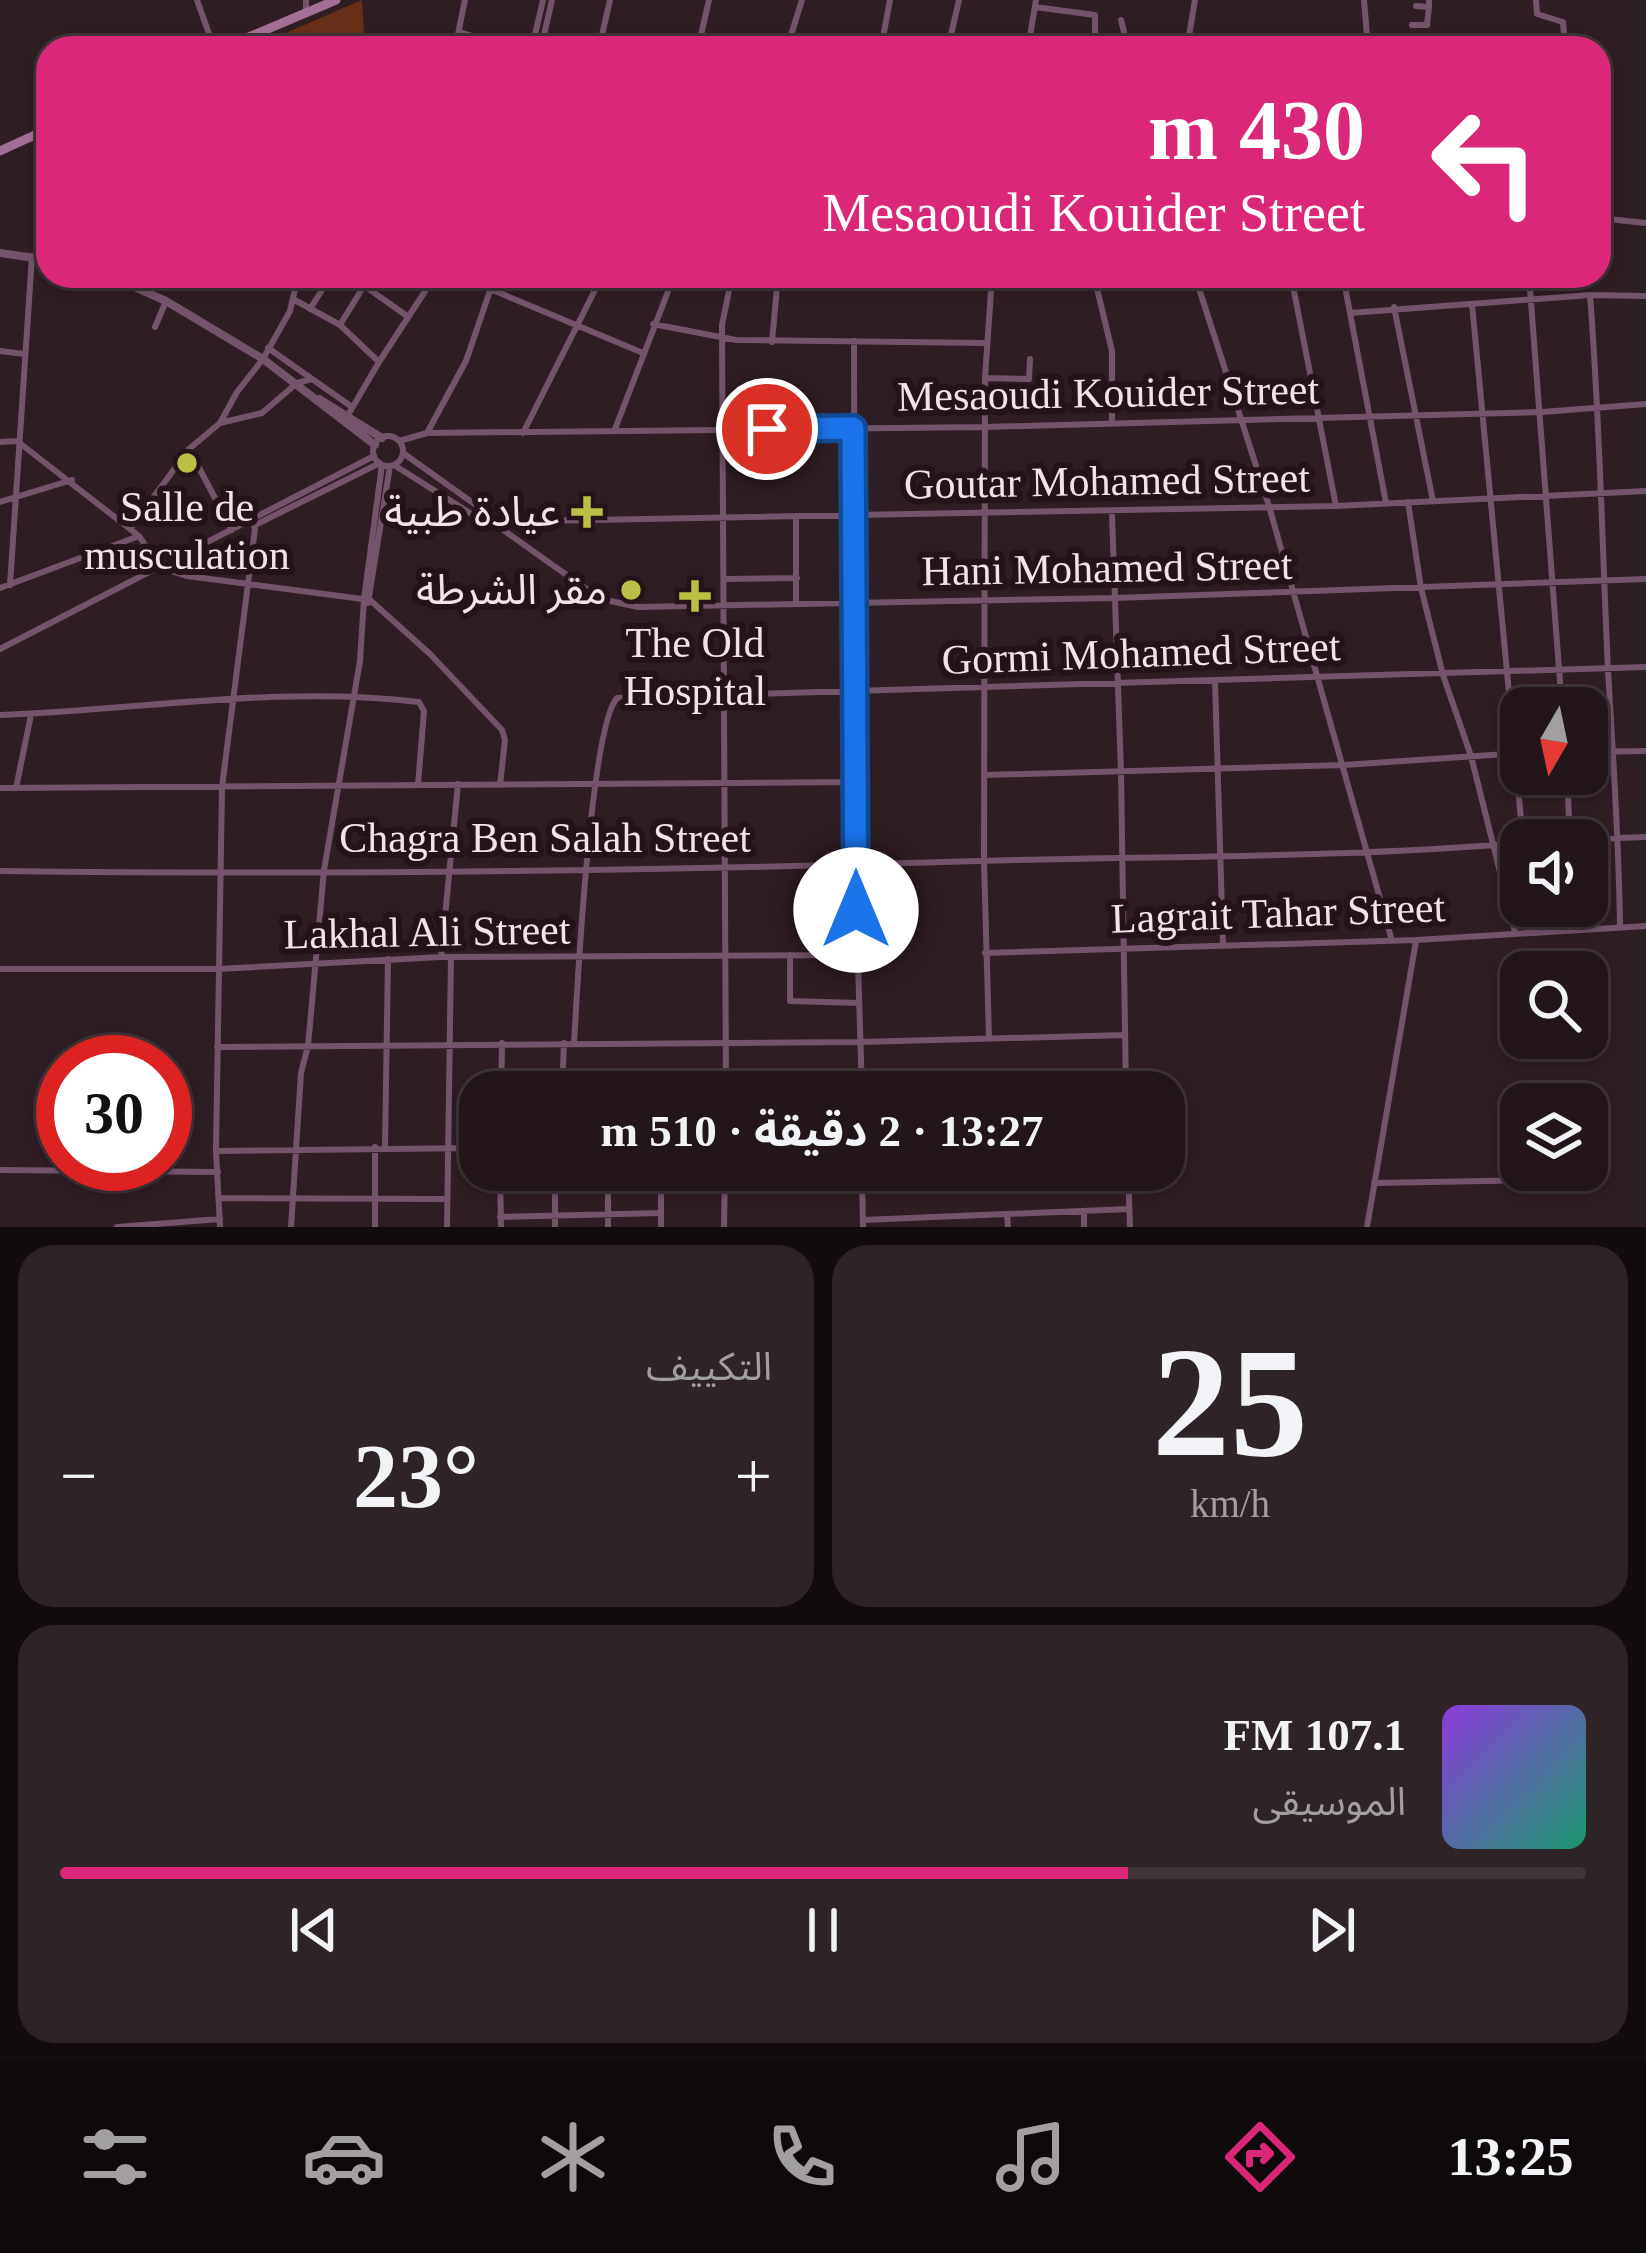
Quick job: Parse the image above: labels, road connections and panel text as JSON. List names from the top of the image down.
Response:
{
  "streets": {
    "street": [
      "Mesaoudi Kouider Street",
      "Goutar Mohamed Street",
      "Hani Mohamed Street",
      "Gormi Mohamed Street",
      "Chagra Ben Salah Street",
      "Lagrait Tahar Street",
      "Lakhal Ali Street"
    ]
  },
  "crossings": [
    ["Goutar Mohamed Street", "Hani Mohamed Street"]
  ],
  "places": {
    "other": ["Salle de musculation", "مقر الشرطة"],
    "health": ["عيادة طبية", "The Old Hospital"]
  },
  "north": "bottom",
  "page": {
    "turn": ["430 m", "Mesaoudi Kouider Street"],
    "limit": "30",
    "trip": "13:27 · 2 دقيقة · 510 m",
    "tile": [
      ["25", "km/h"],
      "التكييف"
    ],
    "heat": ["−", "23°", "+"],
    "song": ["107.1 FM", "الموسيقى"],
    "tabs": "13:25"
  }
}
